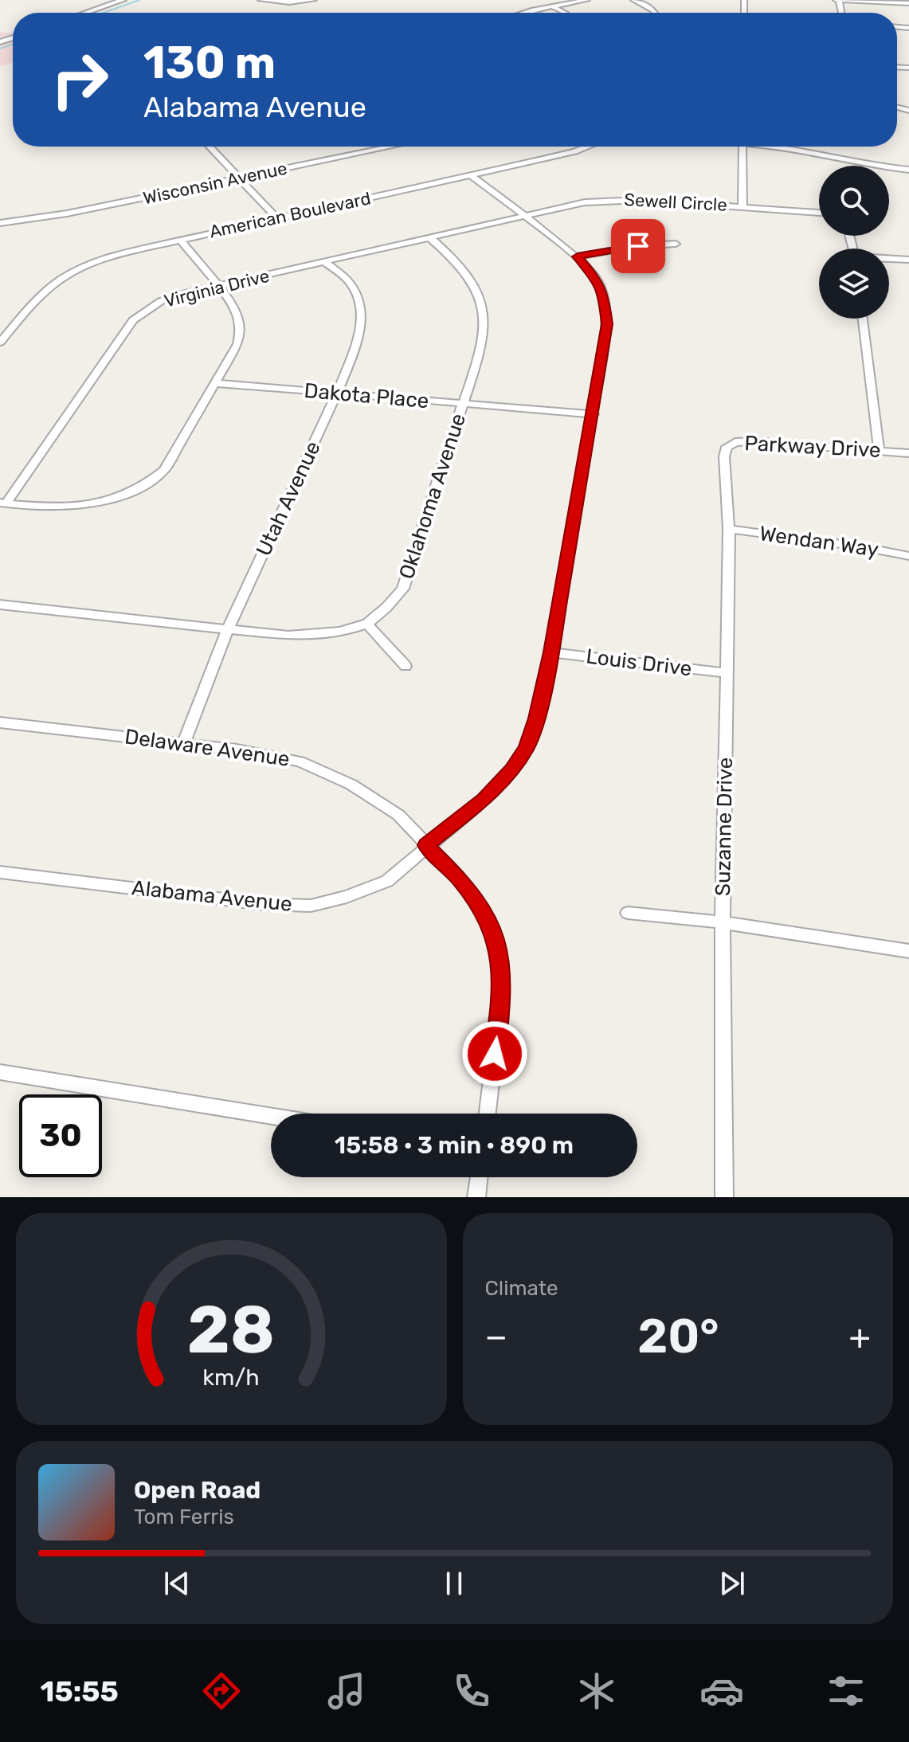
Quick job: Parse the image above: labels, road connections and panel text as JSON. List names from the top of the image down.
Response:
{
  "streets": {
    "street": [
      "Wisconsin Avenue",
      "Sewell Circle",
      "American Boulevard",
      "Virginia Drive",
      "Dakota Place",
      "Parkway Drive",
      "Oklahoma Avenue",
      "Utah Avenue",
      "Wendan Way",
      "Louis Drive",
      "Delaware Avenue",
      "Suzanne Drive",
      "Alabama Avenue"
    ]
  },
  "crossings": [
    ["Sewell Circle", "Virginia Drive"],
    ["Sewell Circle", "Alabama Avenue"],
    ["American Boulevard", "Alabama Avenue"],
    ["Virginia Drive", "Oklahoma Avenue"],
    ["Virginia Drive", "Utah Avenue"],
    ["Virginia Drive", "Alabama Avenue"],
    ["Dakota Place", "Oklahoma Avenue"],
    ["Dakota Place", "Utah Avenue"],
    ["Dakota Place", "Alabama Avenue"],
    ["Parkway Drive", "Suzanne Drive"],
    ["Oklahoma Avenue", "Utah Avenue"],
    ["Utah Avenue", "Delaware Avenue"],
    ["Wendan Way", "Suzanne Drive"],
    ["Louis Drive", "Suzanne Drive"],
    ["Louis Drive", "Alabama Avenue"],
    ["Delaware Avenue", "Alabama Avenue"]
  ],
  "page": {
    "turn": ["130 m", "Alabama Avenue"],
    "limit": "30",
    "trip": "15:58 · 3 min · 890 m",
    "tile": "Climate",
    "heat": ["−", "20°", "+"],
    "song": ["Open Road", "Tom Ferris"],
    "tabs": "15:55",
    "gauge": ["28", "km/h"]
  }
}
